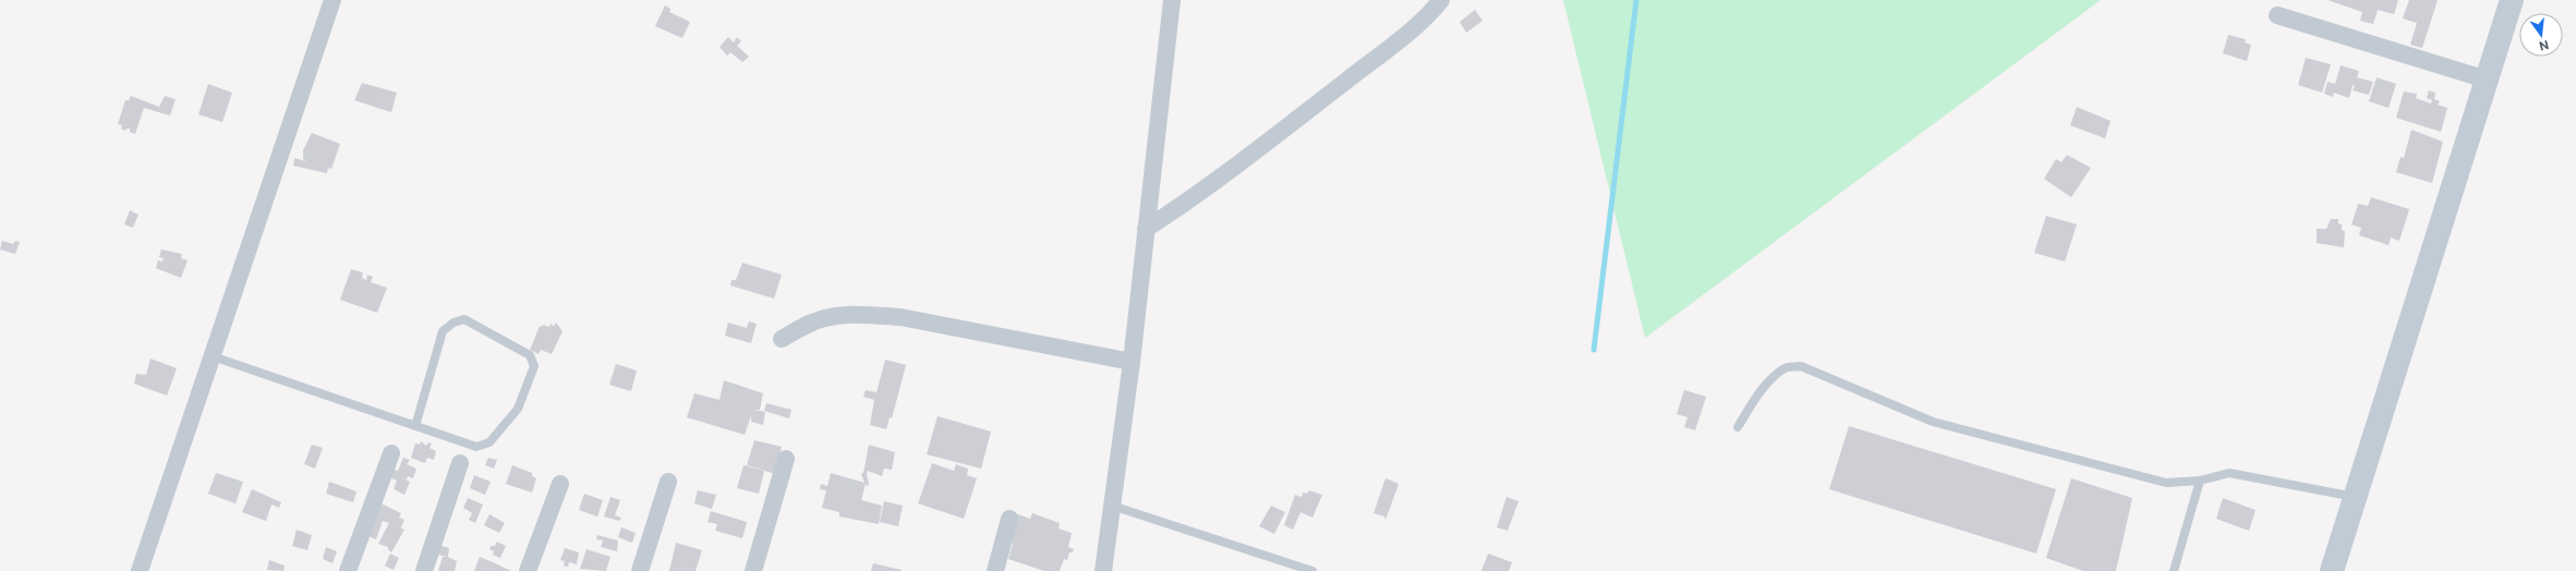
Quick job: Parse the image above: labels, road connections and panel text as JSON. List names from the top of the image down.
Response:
{
  "north": "bottom"
}
